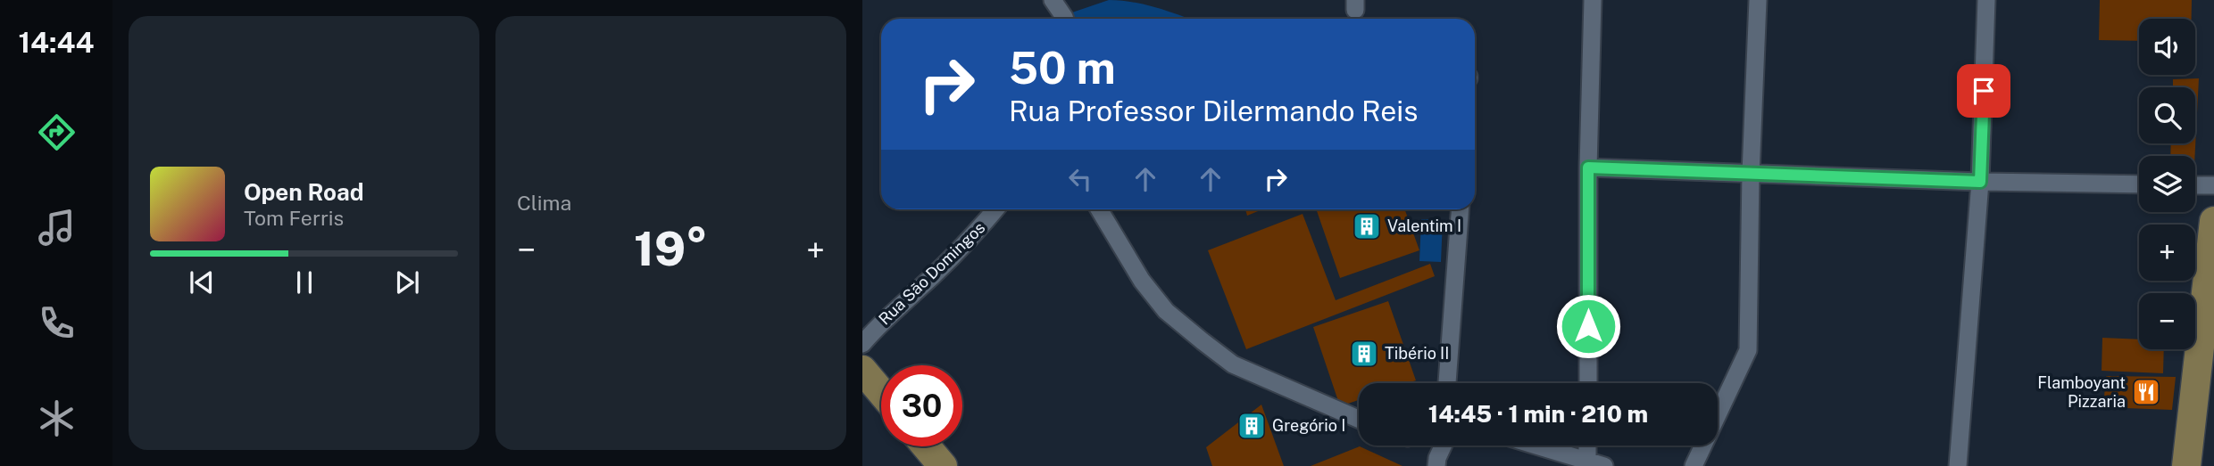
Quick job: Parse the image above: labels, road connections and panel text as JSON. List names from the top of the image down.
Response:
{
  "streets": {
    "street": ["Rua São Domingos"]
  },
  "places": {
    "building": ["Valentim I", "Tibério II", "Gregório I"],
    "restaurant": ["Flamboyant Pizzaria"]
  },
  "page": {
    "tabs": "14:44",
    "tile": "Clima",
    "map_buttons": ["+", "−"],
    "turn": ["50 m", "Rua Professor Dilermando Reis"],
    "song": ["Open Road", "Tom Ferris"],
    "heat": ["−", "19°", "+"],
    "limit": "30",
    "trip": "14:45 · 1 min · 210 m"
  }
}
